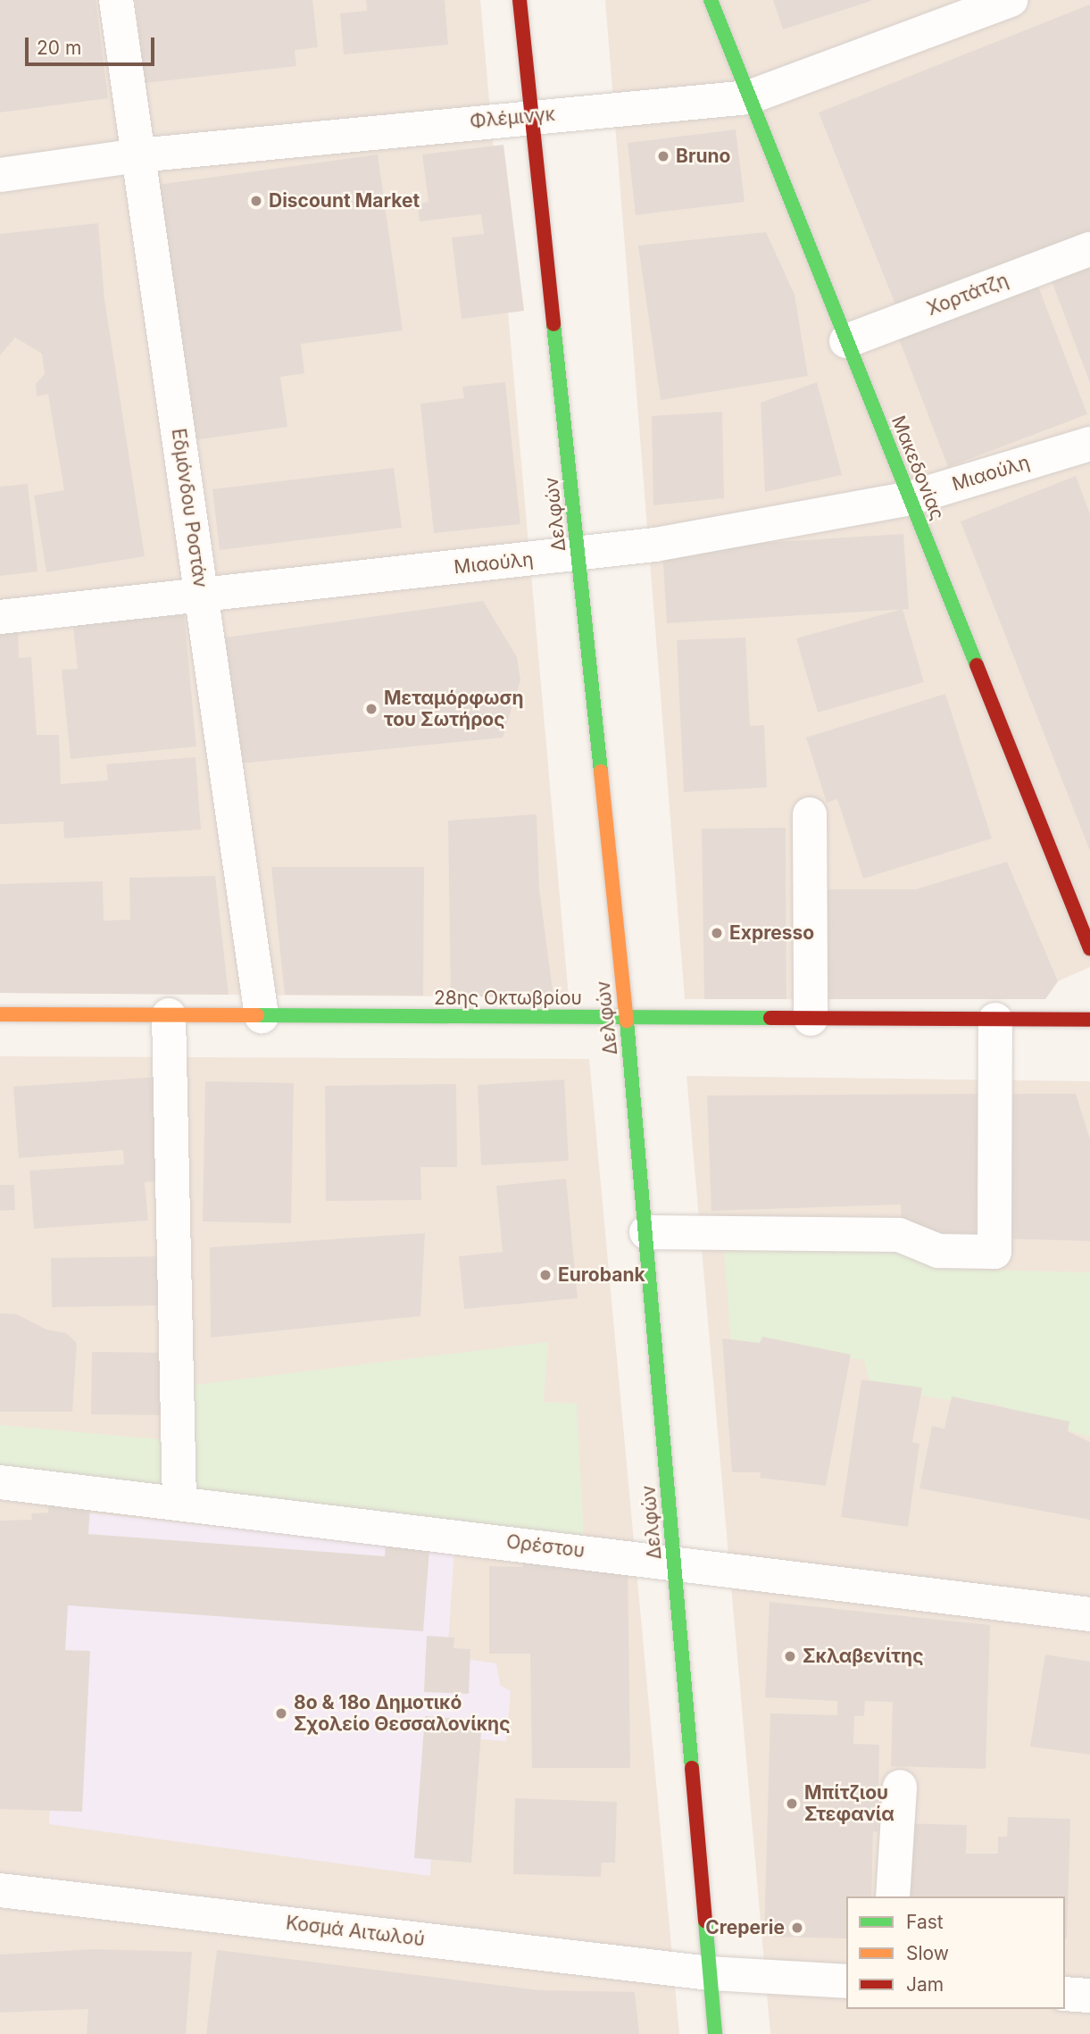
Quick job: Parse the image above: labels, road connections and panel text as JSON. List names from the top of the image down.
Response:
{
  "streets": {
    "street": [
      "Φλέμινγκ",
      "Χορτάτζη",
      "Μακεδονίας",
      "Μιαούλη",
      "Εδμόνδου Ροστάν",
      "Δελφών",
      "28ης Οκτωβρίου",
      "Ορέστου",
      "Κοσμά Αιτωλού"
    ]
  },
  "crossings": [
    ["Φλέμινγκ", "Μακεδονίας"],
    ["Φλέμινγκ", "Εδμόνδου Ροστάν"],
    ["Φλέμινγκ", "Δελφών"],
    ["Χορτάτζη", "Μακεδονίας"],
    ["Μακεδονίας", "Μιαούλη"],
    ["Μιαούλη", "Εδμόνδου Ροστάν"],
    ["Μιαούλη", "Δελφών"],
    ["Εδμόνδου Ροστάν", "28ης Οκτωβρίου"],
    ["Δελφών", "28ης Οκτωβρίου"],
    ["Δελφών", "Ορέστου"],
    ["Δελφών", "Κοσμά Αιτωλού"]
  ],
  "places": [
    "Bruno",
    "Discount Market",
    "Μεταμόρφωση του Σωτήρος",
    "Expresso",
    "Eurobank",
    "Σκλαβενίτης",
    "8ο & 18ο Δημοτικό Σχολείο Θεσσαλονίκης",
    "Μπίτζιου Στεφανία",
    "Creperie"
  ],
  "legend": ["Fast", "Slow", "Jam"],
  "scale_bar": "20 m"
}
